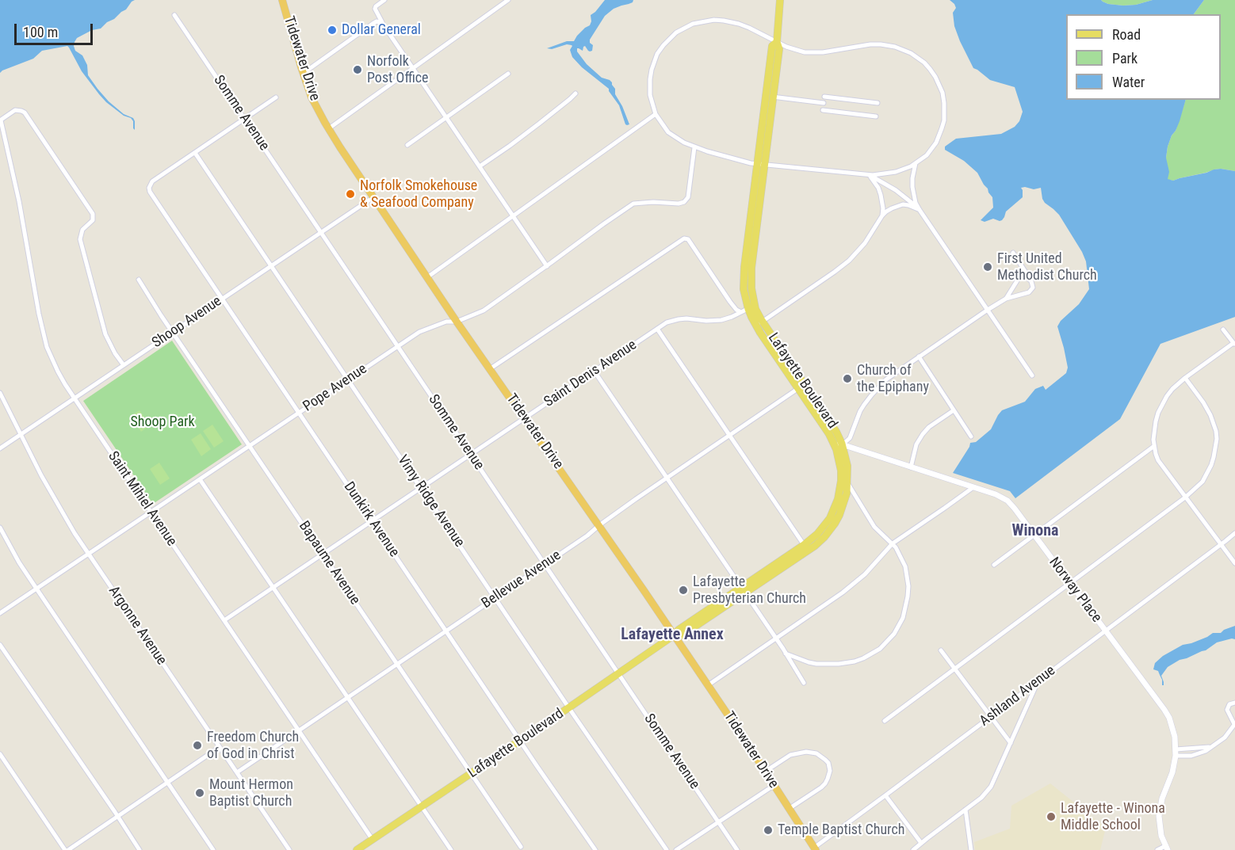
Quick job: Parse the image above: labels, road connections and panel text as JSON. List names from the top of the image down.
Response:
{
  "streets": {
    "highway": ["Tidewater Drive"],
    "main road": ["Lafayette Boulevard"],
    "street": [
      "Somme Avenue",
      "Shoop Avenue",
      "Saint Denis Avenue",
      "Pope Avenue",
      "Saint Mihiel Avenue",
      "Vimy Ridge Avenue",
      "Dunkirk Avenue",
      "Bapaume Avenue",
      "Bellevue Avenue",
      "Norway Place",
      "Argonne Avenue",
      "Ashland Avenue"
    ]
  },
  "crossings": [
    ["Tidewater Drive", "Shoop Avenue"],
    ["Tidewater Drive", "Saint Denis Avenue"],
    ["Tidewater Drive", "Lafayette Boulevard"],
    ["Tidewater Drive", "Pope Avenue"],
    ["Tidewater Drive", "Bellevue Avenue"],
    ["Tidewater Drive", "Ashland Avenue"],
    ["Somme Avenue", "Shoop Avenue"],
    ["Somme Avenue", "Saint Denis Avenue"],
    ["Somme Avenue", "Lafayette Boulevard"],
    ["Somme Avenue", "Pope Avenue"],
    ["Somme Avenue", "Bellevue Avenue"],
    ["Shoop Avenue", "Saint Mihiel Avenue"],
    ["Shoop Avenue", "Vimy Ridge Avenue"],
    ["Shoop Avenue", "Dunkirk Avenue"],
    ["Shoop Avenue", "Bapaume Avenue"],
    ["Shoop Avenue", "Argonne Avenue"],
    ["Saint Denis Avenue", "Lafayette Boulevard"],
    ["Saint Denis Avenue", "Saint Mihiel Avenue"],
    ["Saint Denis Avenue", "Vimy Ridge Avenue"],
    ["Saint Denis Avenue", "Dunkirk Avenue"],
    ["Saint Denis Avenue", "Bapaume Avenue"],
    ["Lafayette Boulevard", "Pope Avenue"],
    ["Lafayette Boulevard", "Saint Mihiel Avenue"],
    ["Lafayette Boulevard", "Vimy Ridge Avenue"],
    ["Lafayette Boulevard", "Dunkirk Avenue"],
    ["Lafayette Boulevard", "Bapaume Avenue"],
    ["Lafayette Boulevard", "Bellevue Avenue"],
    ["Lafayette Boulevard", "Norway Place"],
    ["Pope Avenue", "Saint Mihiel Avenue"],
    ["Pope Avenue", "Vimy Ridge Avenue"],
    ["Pope Avenue", "Dunkirk Avenue"],
    ["Pope Avenue", "Bapaume Avenue"],
    ["Pope Avenue", "Argonne Avenue"],
    ["Saint Mihiel Avenue", "Bellevue Avenue"],
    ["Vimy Ridge Avenue", "Dunkirk Avenue"],
    ["Vimy Ridge Avenue", "Bellevue Avenue"],
    ["Dunkirk Avenue", "Bellevue Avenue"],
    ["Bapaume Avenue", "Bellevue Avenue"],
    ["Bellevue Avenue", "Argonne Avenue"],
    ["Norway Place", "Ashland Avenue"]
  ],
  "districts": ["Winona", "Lafayette Annex"],
  "parks": ["Shoop Park"],
  "places": [
    "Dollar General",
    "Norfolk Post Office",
    "Norfolk Smokehouse & Seafood Company",
    "First United Methodist Church",
    "Church of the Epiphany",
    "Lafayette Presbyterian Church",
    "Freedom Church of God in Christ",
    "Mount Hermon Baptist Church",
    "Lafayette - Winona Middle School",
    "Temple Baptist Church"
  ],
  "legend": ["Road", "Park", "Water"],
  "scale_bar": "100 m"
}
